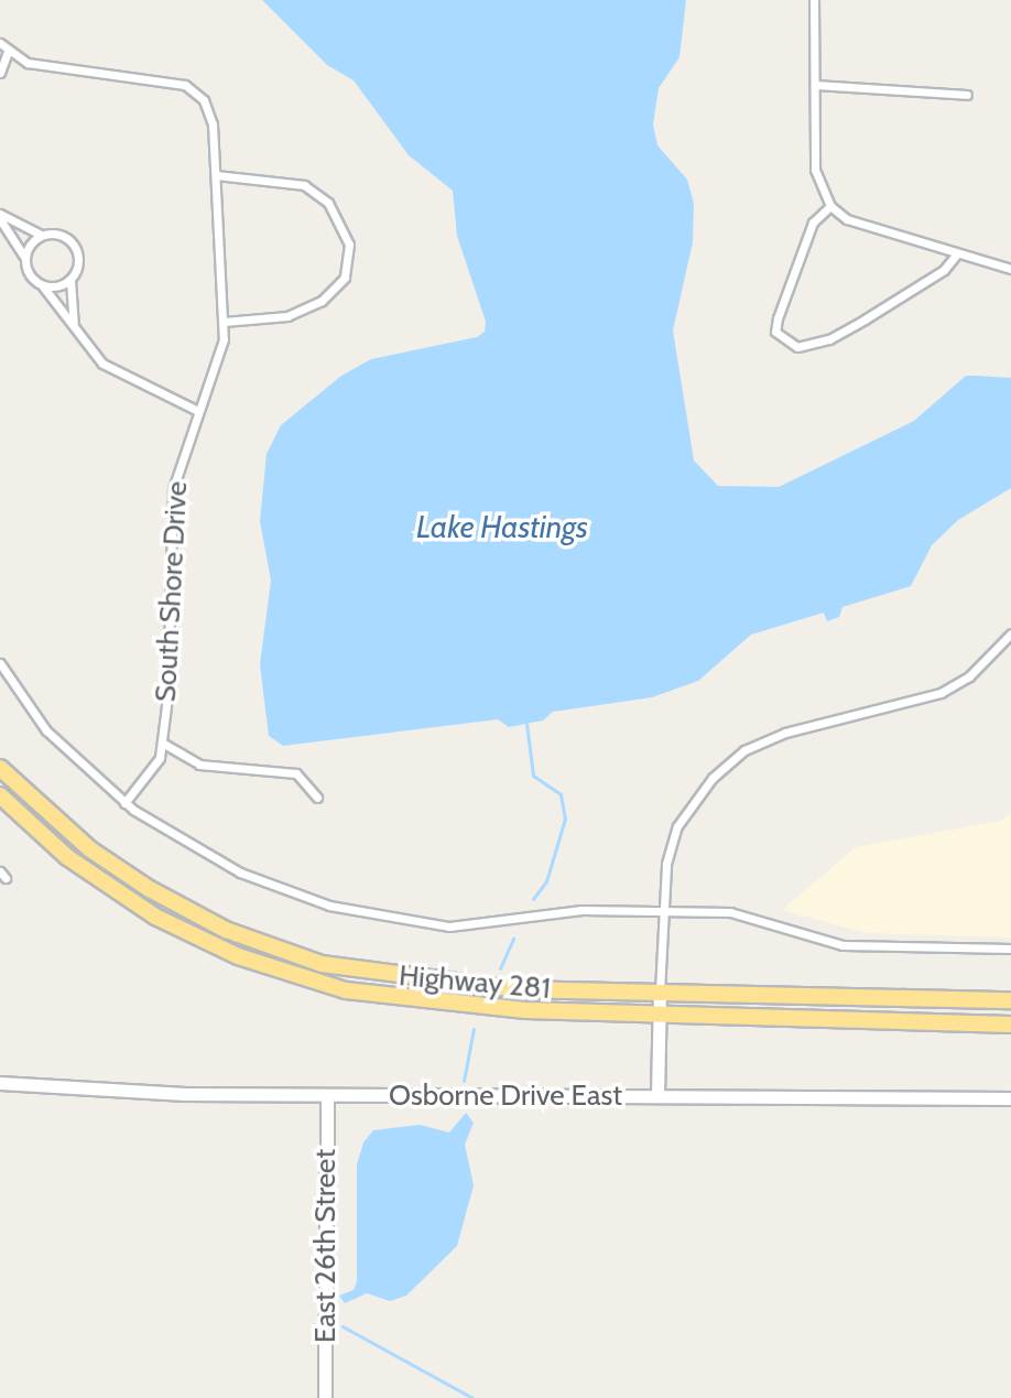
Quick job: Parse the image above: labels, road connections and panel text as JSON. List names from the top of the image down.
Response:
{
  "streets": {
    "highway": ["Highway 281"],
    "street": ["South Shore Drive", "Osborne Drive East", "East 26th Street"]
  },
  "crossings": [
    ["Osborne Drive East", "East 26th Street"]
  ],
  "water": ["Lake Hastings"]
}
